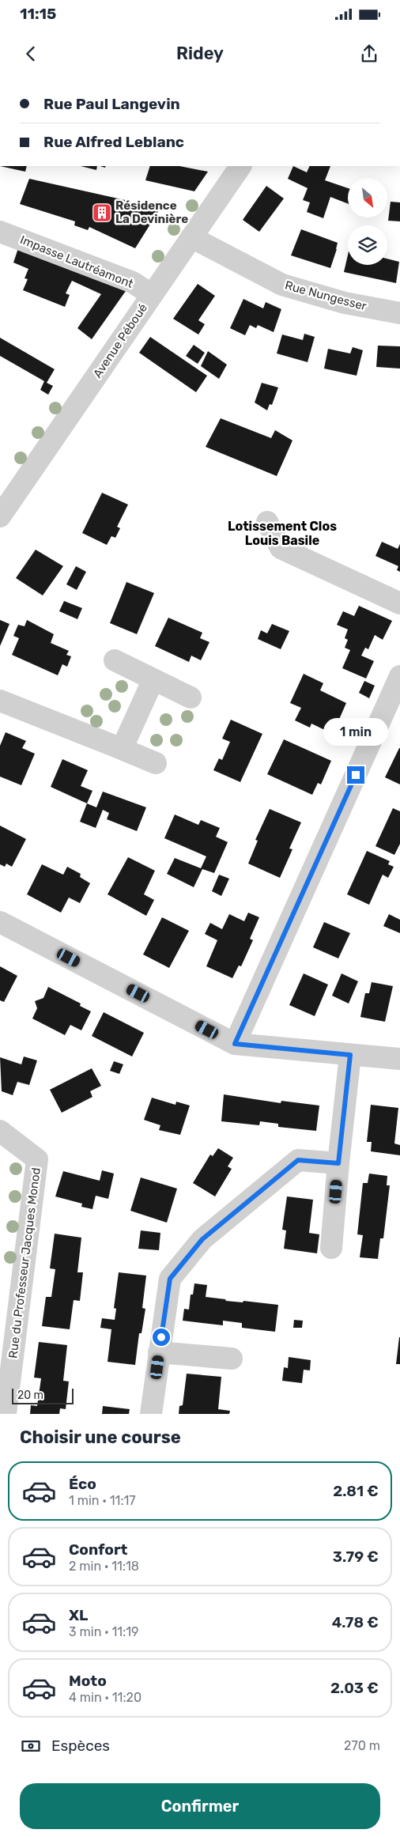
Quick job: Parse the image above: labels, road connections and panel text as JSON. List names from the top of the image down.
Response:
{
  "streets": {
    "street": [
      "Impasse Lautréamont",
      "Rue Nungesser",
      "Avenue Péboué",
      "Rue du Professeur Jacques Monod"
    ]
  },
  "crossings": [
    ["Impasse Lautréamont", "Avenue Péboué"],
    ["Rue Nungesser", "Avenue Péboué"]
  ],
  "districts": ["Lotissement Clos Louis Basile"],
  "places": {
    "building": ["Résidence La Devinière"]
  },
  "scale_bar": "20 m",
  "north": "bottom right",
  "page": {
    "status": "11:15",
    "header": "Ridey",
    "banner": ["Rue Paul Langevin", "Rue Alfred Leblanc"],
    "bubble": "1 min",
    "scale": "20 m",
    "heading": "Choisir une course",
    "list": [
      {
        "name": "Éco",
        "note": "1 min · 11:17",
        "value": "2.81 €"
      },
      {
        "name": "Confort",
        "note": "2 min · 11:18",
        "value": "3.79 €"
      },
      {
        "name": "XL",
        "note": "3 min · 11:19",
        "value": "4.78 €"
      },
      {
        "name": "Moto",
        "note": "4 min · 11:20",
        "value": "2.03 €"
      }
    ],
    "pay": ["Espèces", "270 m"],
    "buttons": "Confirmer"
  }
}
